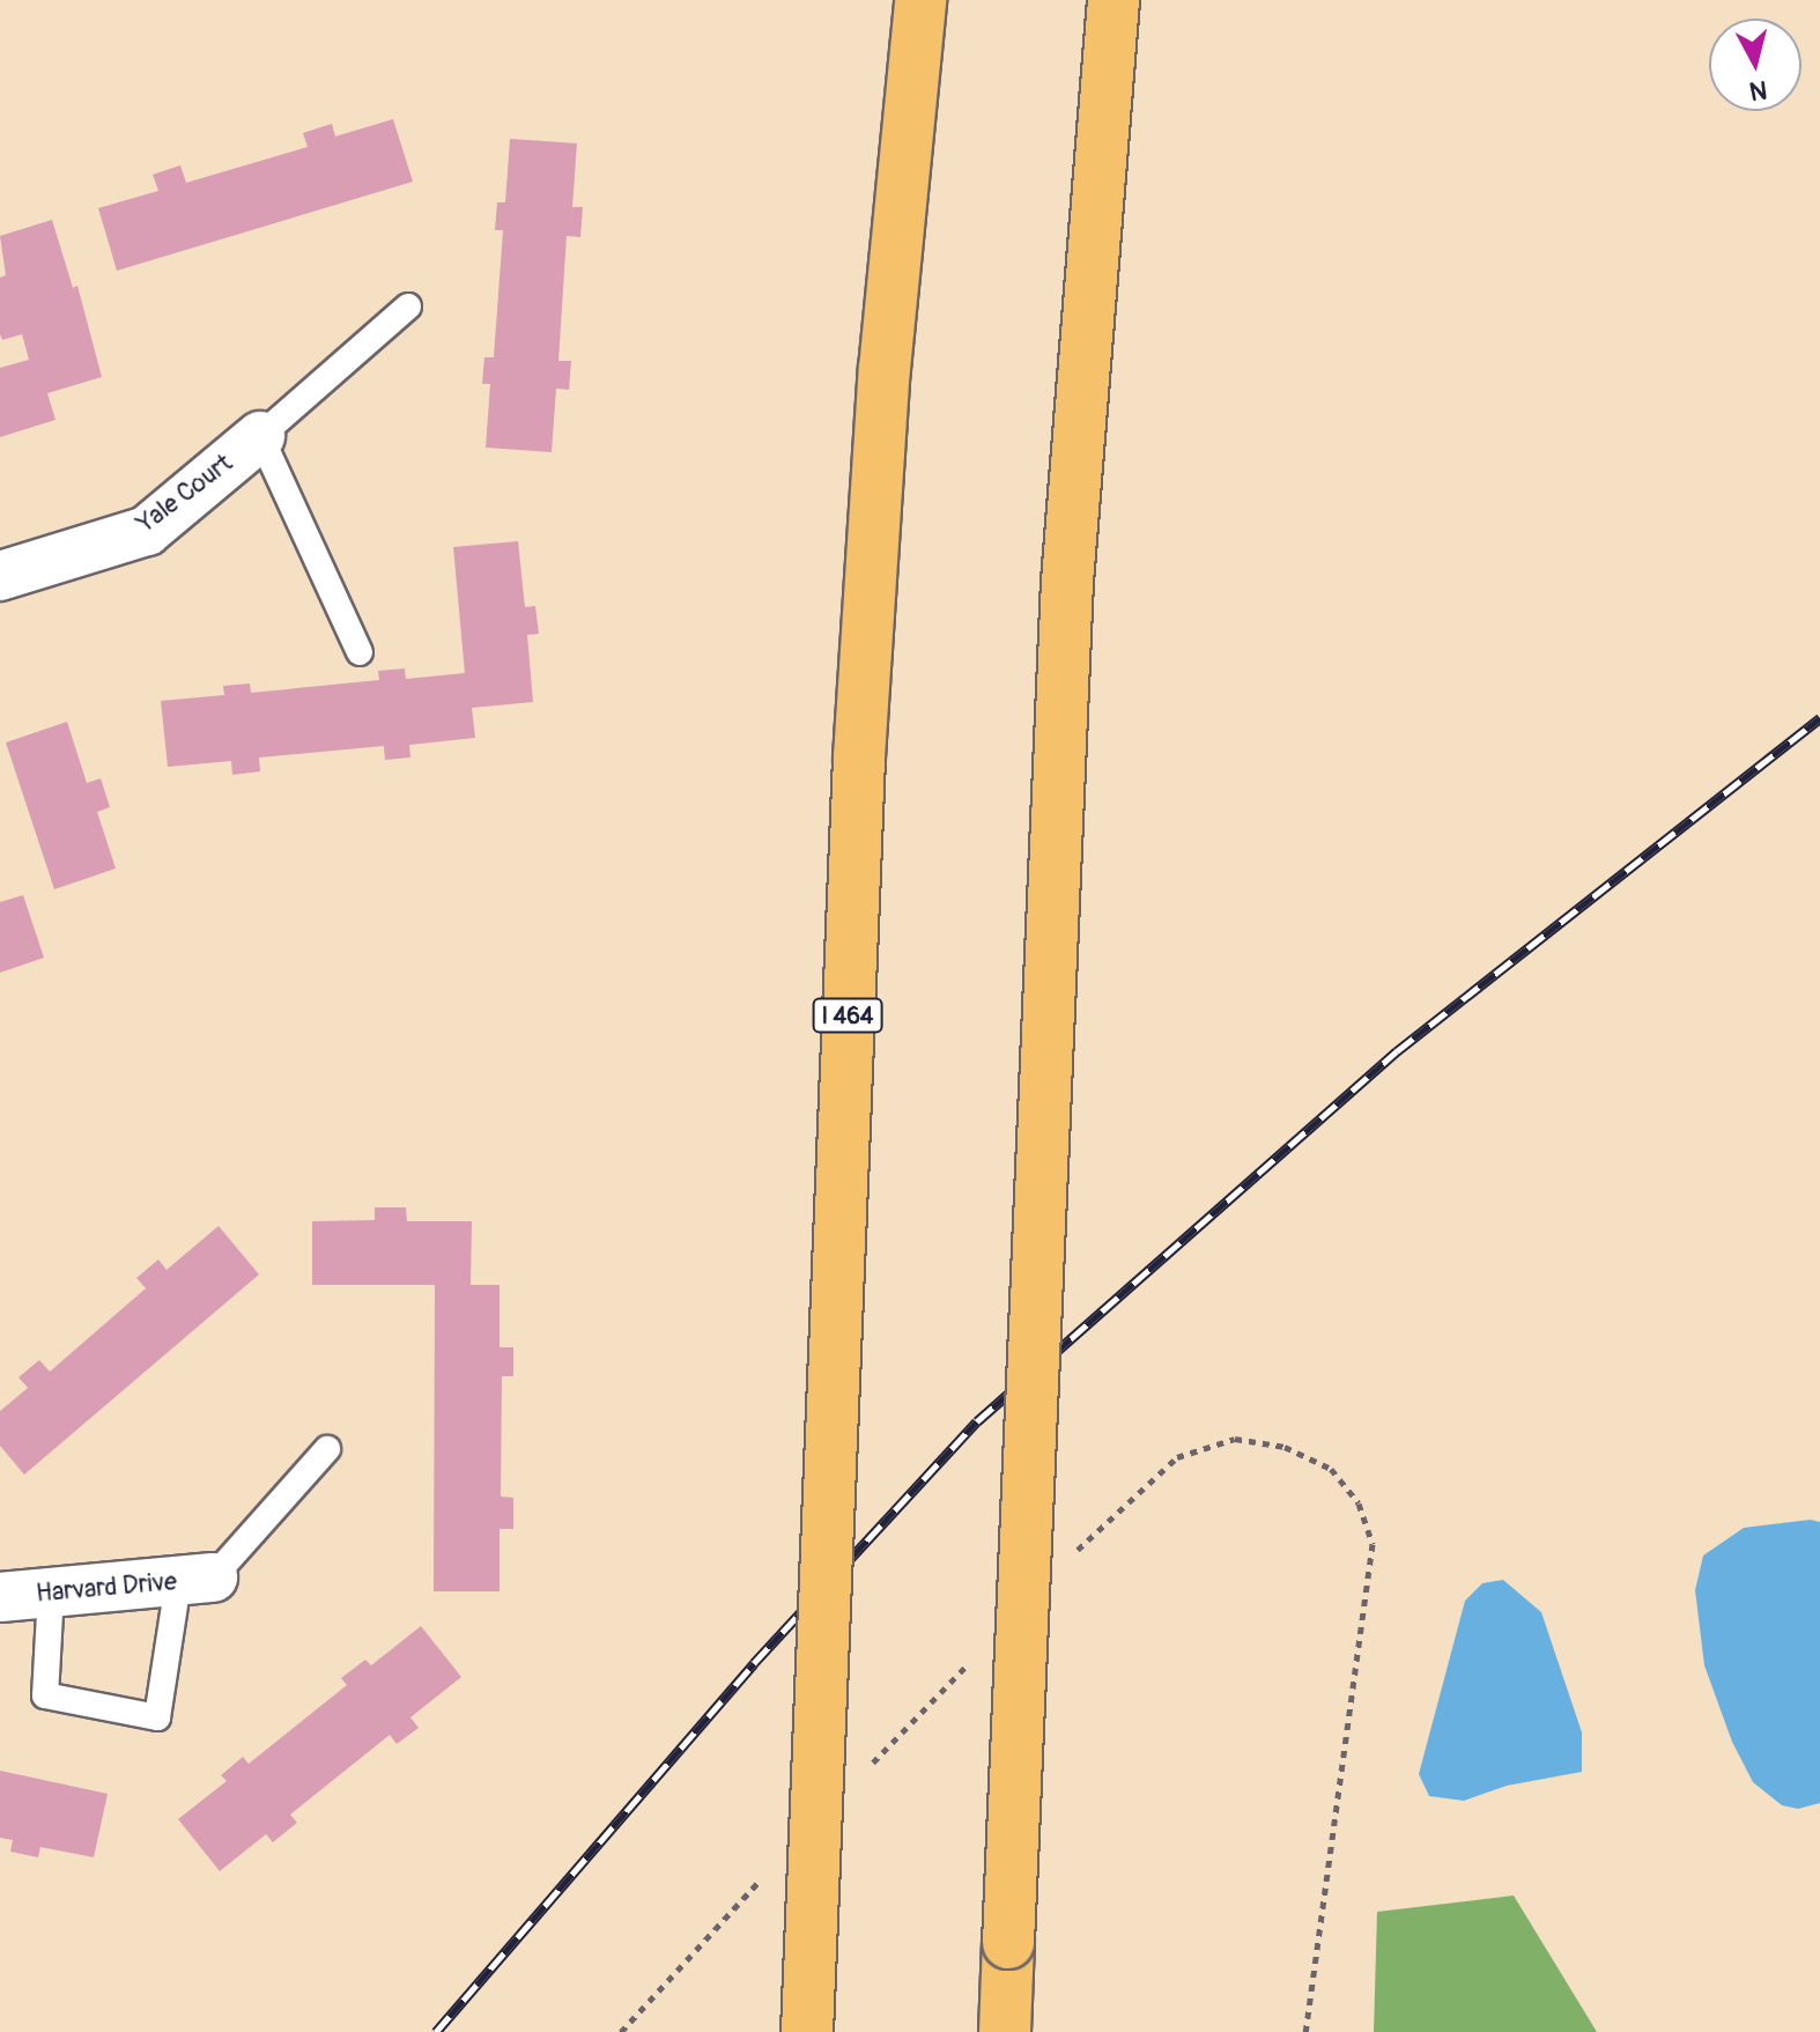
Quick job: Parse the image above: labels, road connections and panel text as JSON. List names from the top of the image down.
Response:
{
  "streets": {
    "highway": ["I 464"],
    "street": ["Yale Court", "Harvard Drive"]
  },
  "north": "bottom"
}
